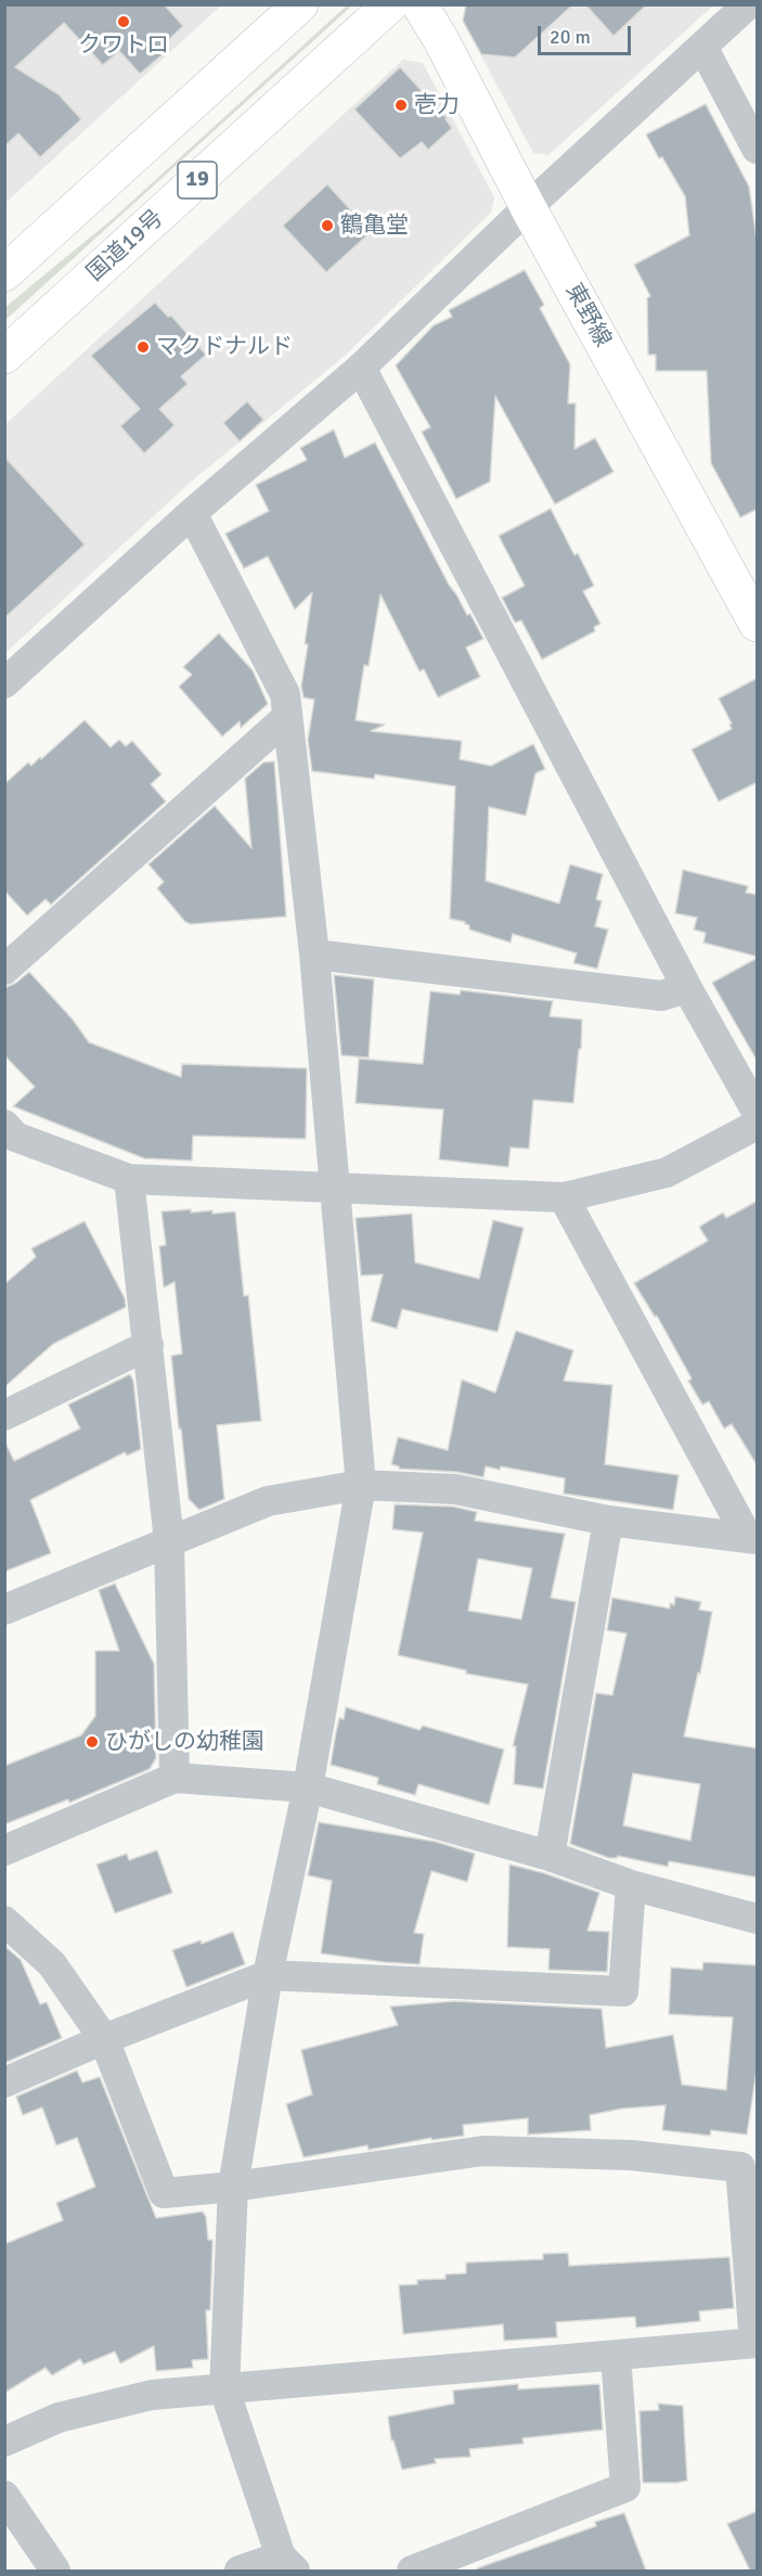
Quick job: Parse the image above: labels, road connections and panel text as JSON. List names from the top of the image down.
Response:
{
  "streets": {
    "main road": ["19", "国道19号", "東野線"]
  },
  "places": [
    "クワトロ",
    "壱力",
    "鶴亀堂",
    "マクドナルド",
    "ひがしの幼稚園"
  ],
  "scale_bar": "20 m"
}
